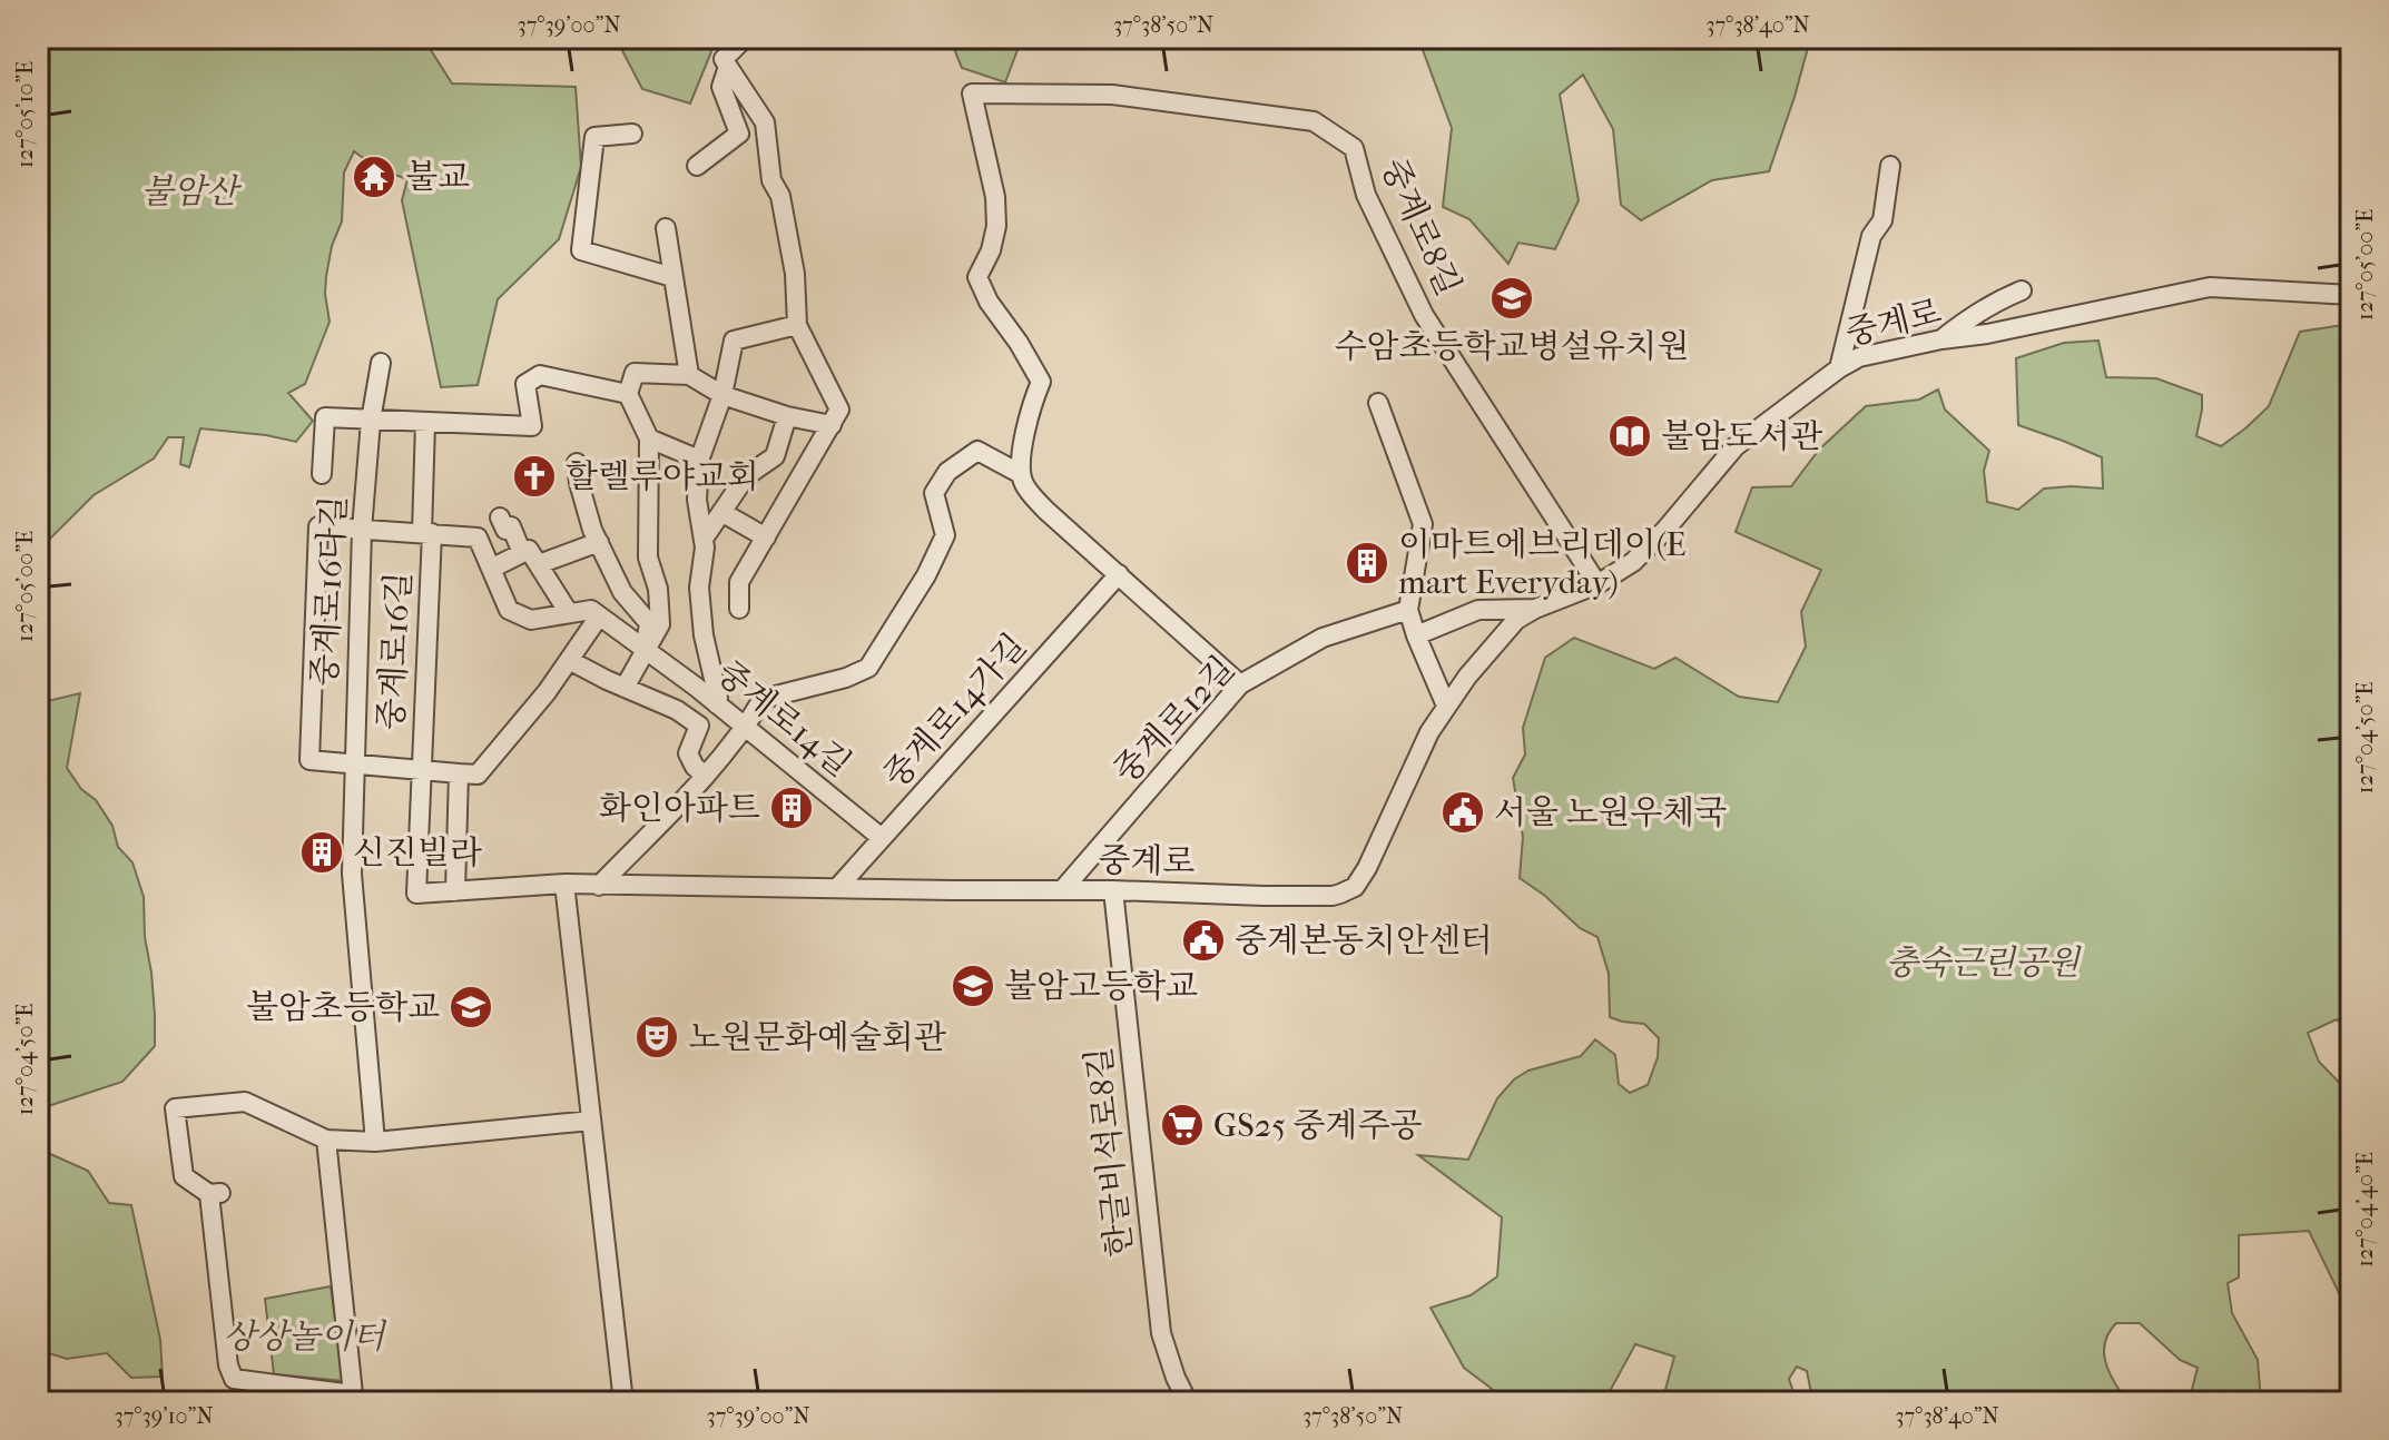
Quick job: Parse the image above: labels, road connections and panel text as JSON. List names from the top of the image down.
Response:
{
  "streets": {
    "street": [
      "중계로8길",
      "중계로",
      "중계로16다길",
      "중계로16길",
      "중계로14가길",
      "중계로14길",
      "중계로12길",
      "한글비석로8길"
    ]
  },
  "crossings": [
    ["중계로8길", "중계로"],
    ["중계로", "중계로16길"],
    ["중계로", "중계로14가길"],
    ["중계로", "중계로12길"],
    ["중계로", "한글비석로8길"],
    ["중계로14가길", "중계로14길"]
  ],
  "parks": ["불암산", "충숙근린공원", "상상놀이터"],
  "places": {
    "temple": ["불교"],
    "school or university": ["수암초등학교병설유치원", "불암고등학교", "불암초등학교"],
    "library": ["불암도서관"],
    "church": ["할렐루야교회"],
    "building": ["이마트에브리데이(E mart Everyday)", "화인아파트", "신진빌라"],
    "public building": ["서울 노원우체국", "중계본동치안센터"],
    "theatre": ["노원문화예술회관"],
    "supermarket": ["GS25 중계주공"]
  },
  "coordinates": [
    "37°39'00\"N",
    "37°38'50\"N",
    "37°38'40\"N",
    "127°05'10\"E",
    "127°05'00\"E",
    "127°04'50\"E",
    "127°04'40\"E",
    "37°39'10\"N"
  ]
}
